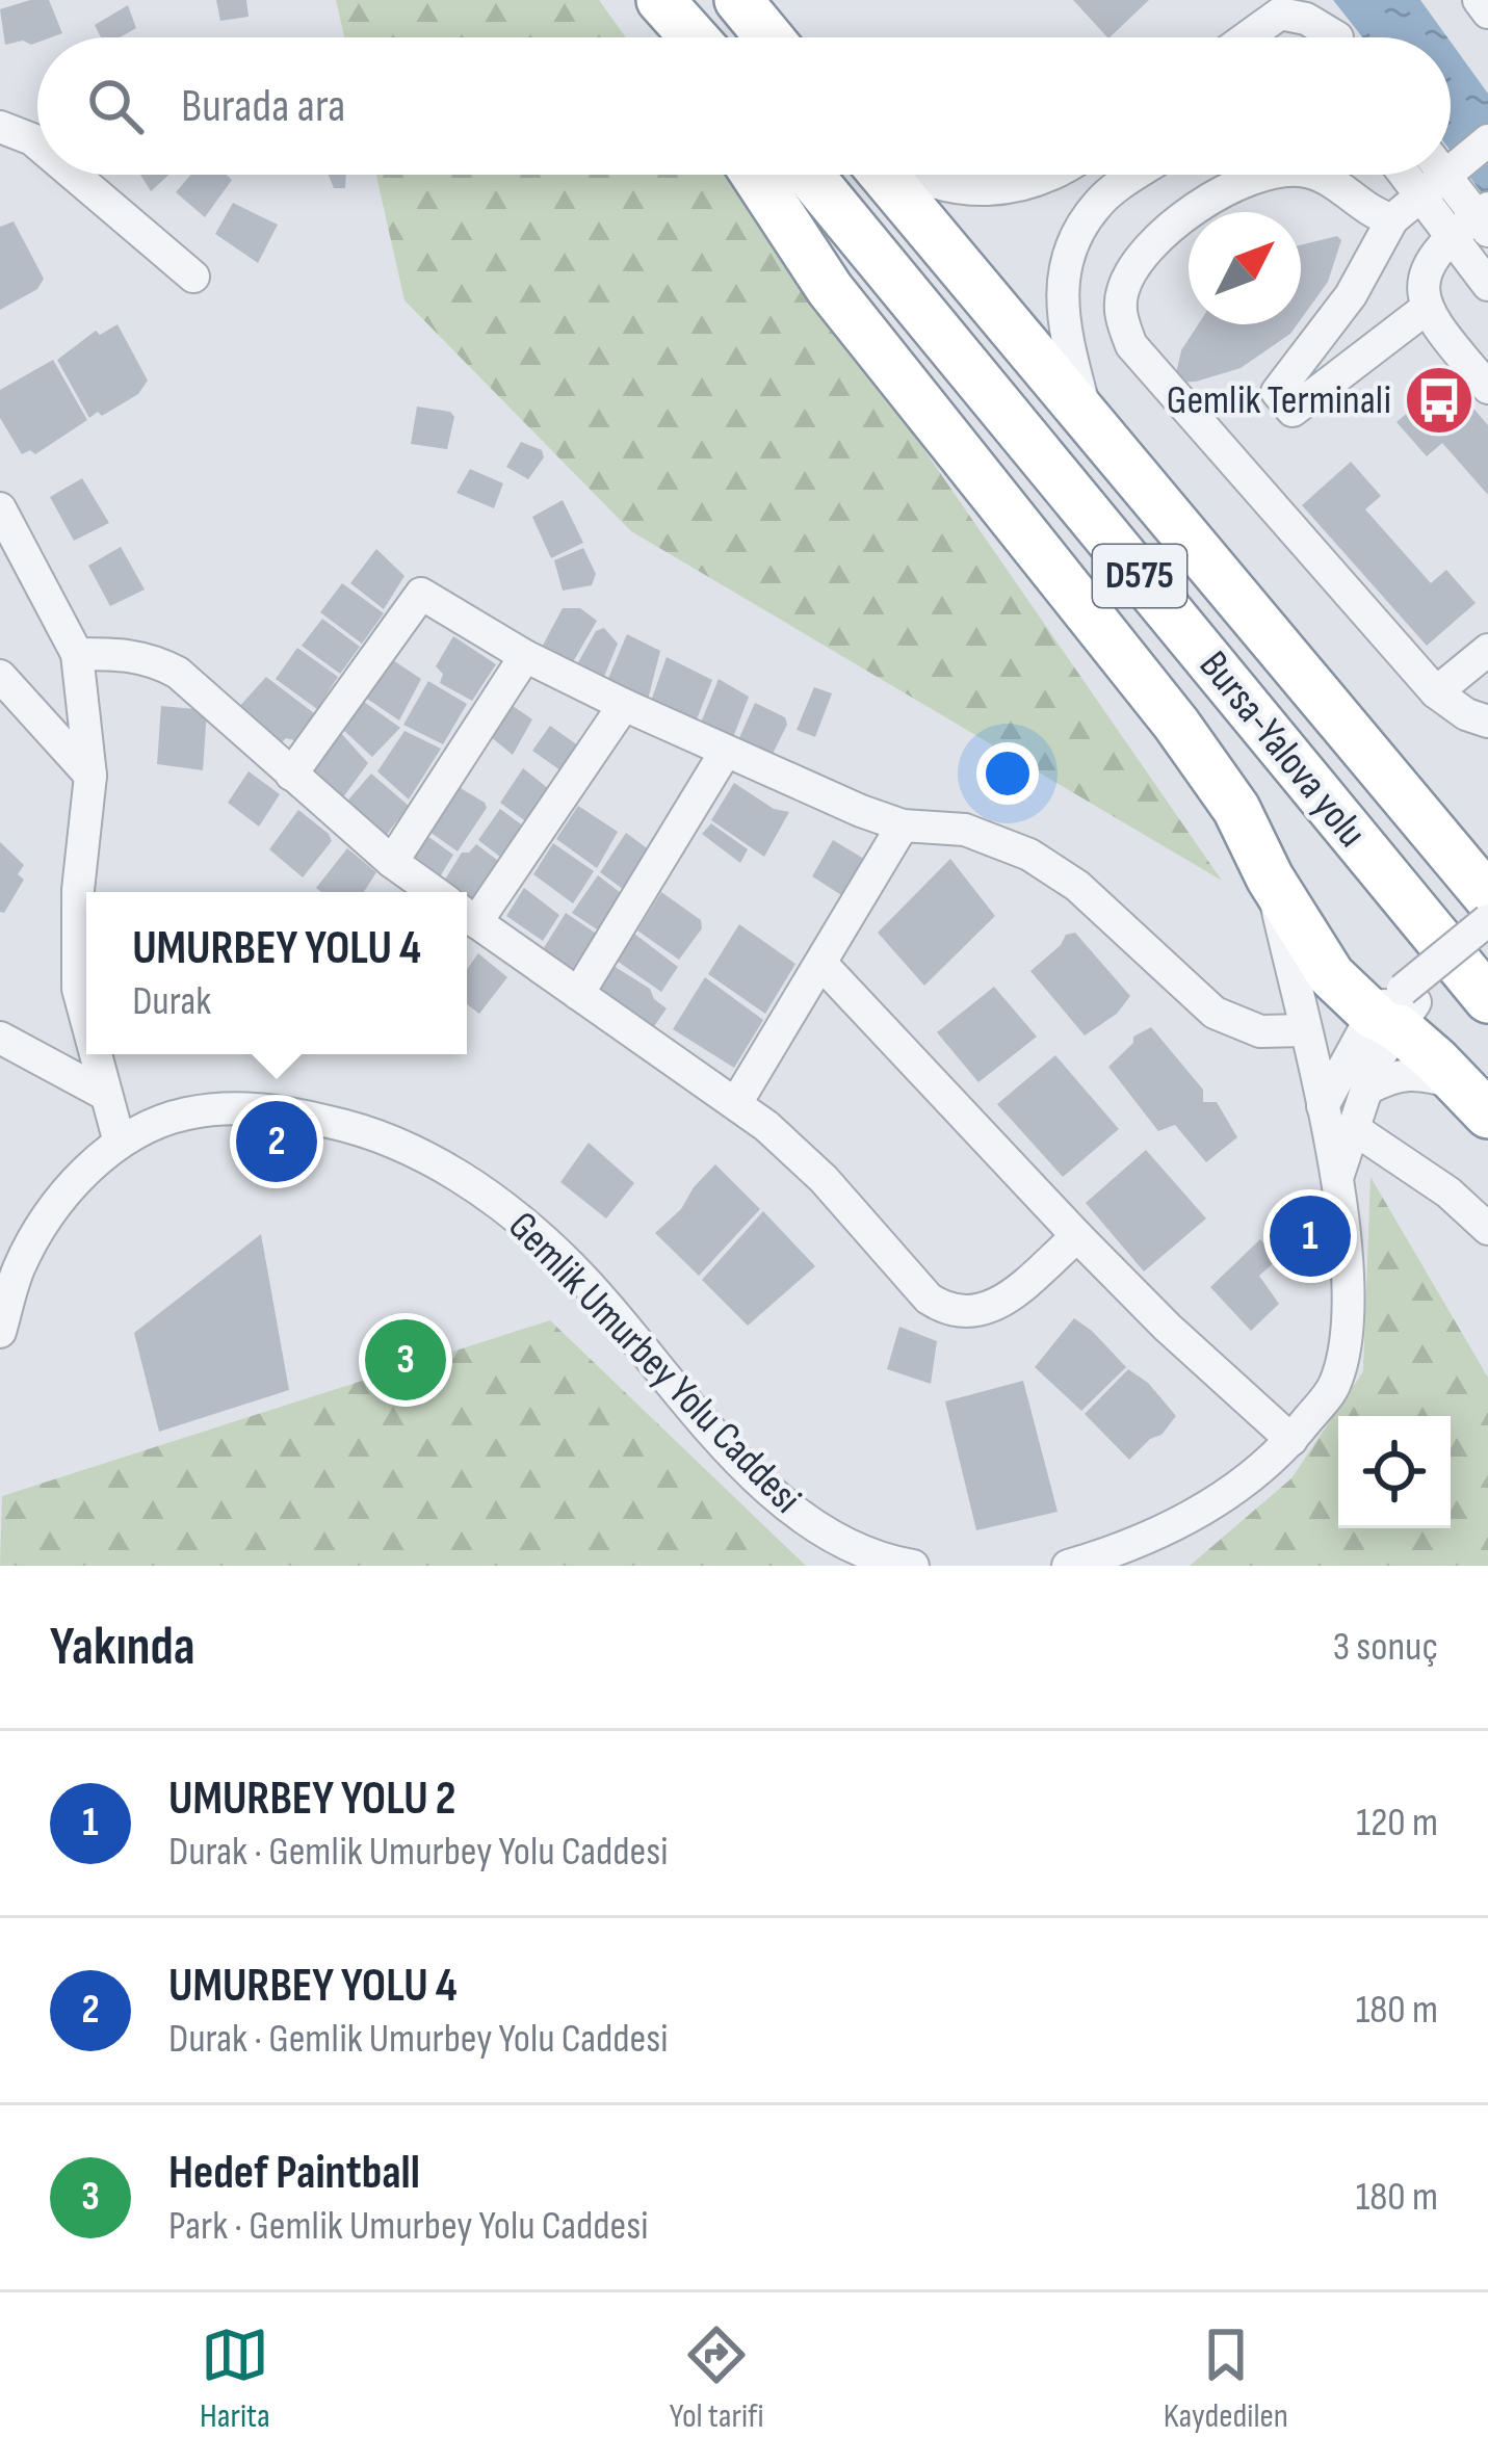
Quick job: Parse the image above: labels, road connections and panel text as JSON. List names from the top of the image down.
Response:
{
  "streets": {
    "highway": ["D575", "Bursa-Yalova yolu"],
    "street": ["Gemlik Umurbey Yolu Caddesi"]
  },
  "places": {
    "bus stop": ["Gemlik Terminali"]
  },
  "north": "top right",
  "page": {
    "search": "Burada ara",
    "popup": ["UMURBEY YOLU 4", "Durak"],
    "pins": ["2", "1", "3"],
    "heading": ["Yakında", "3 sonuç"],
    "list": [
      {
        "mark": "1",
        "name": "UMURBEY YOLU 2",
        "note": "Durak · Gemlik Umurbey Yolu Caddesi",
        "value": "120 m"
      },
      {
        "mark": "2",
        "name": "UMURBEY YOLU 4",
        "note": "Durak · Gemlik Umurbey Yolu Caddesi",
        "value": "180 m"
      },
      {
        "mark": "3",
        "name": "Hedef Paintball",
        "note": "Park · Gemlik Umurbey Yolu Caddesi",
        "value": "180 m"
      }
    ],
    "nav": ["Harita", "Yol tarifi", "Kaydedilen"]
  }
}
